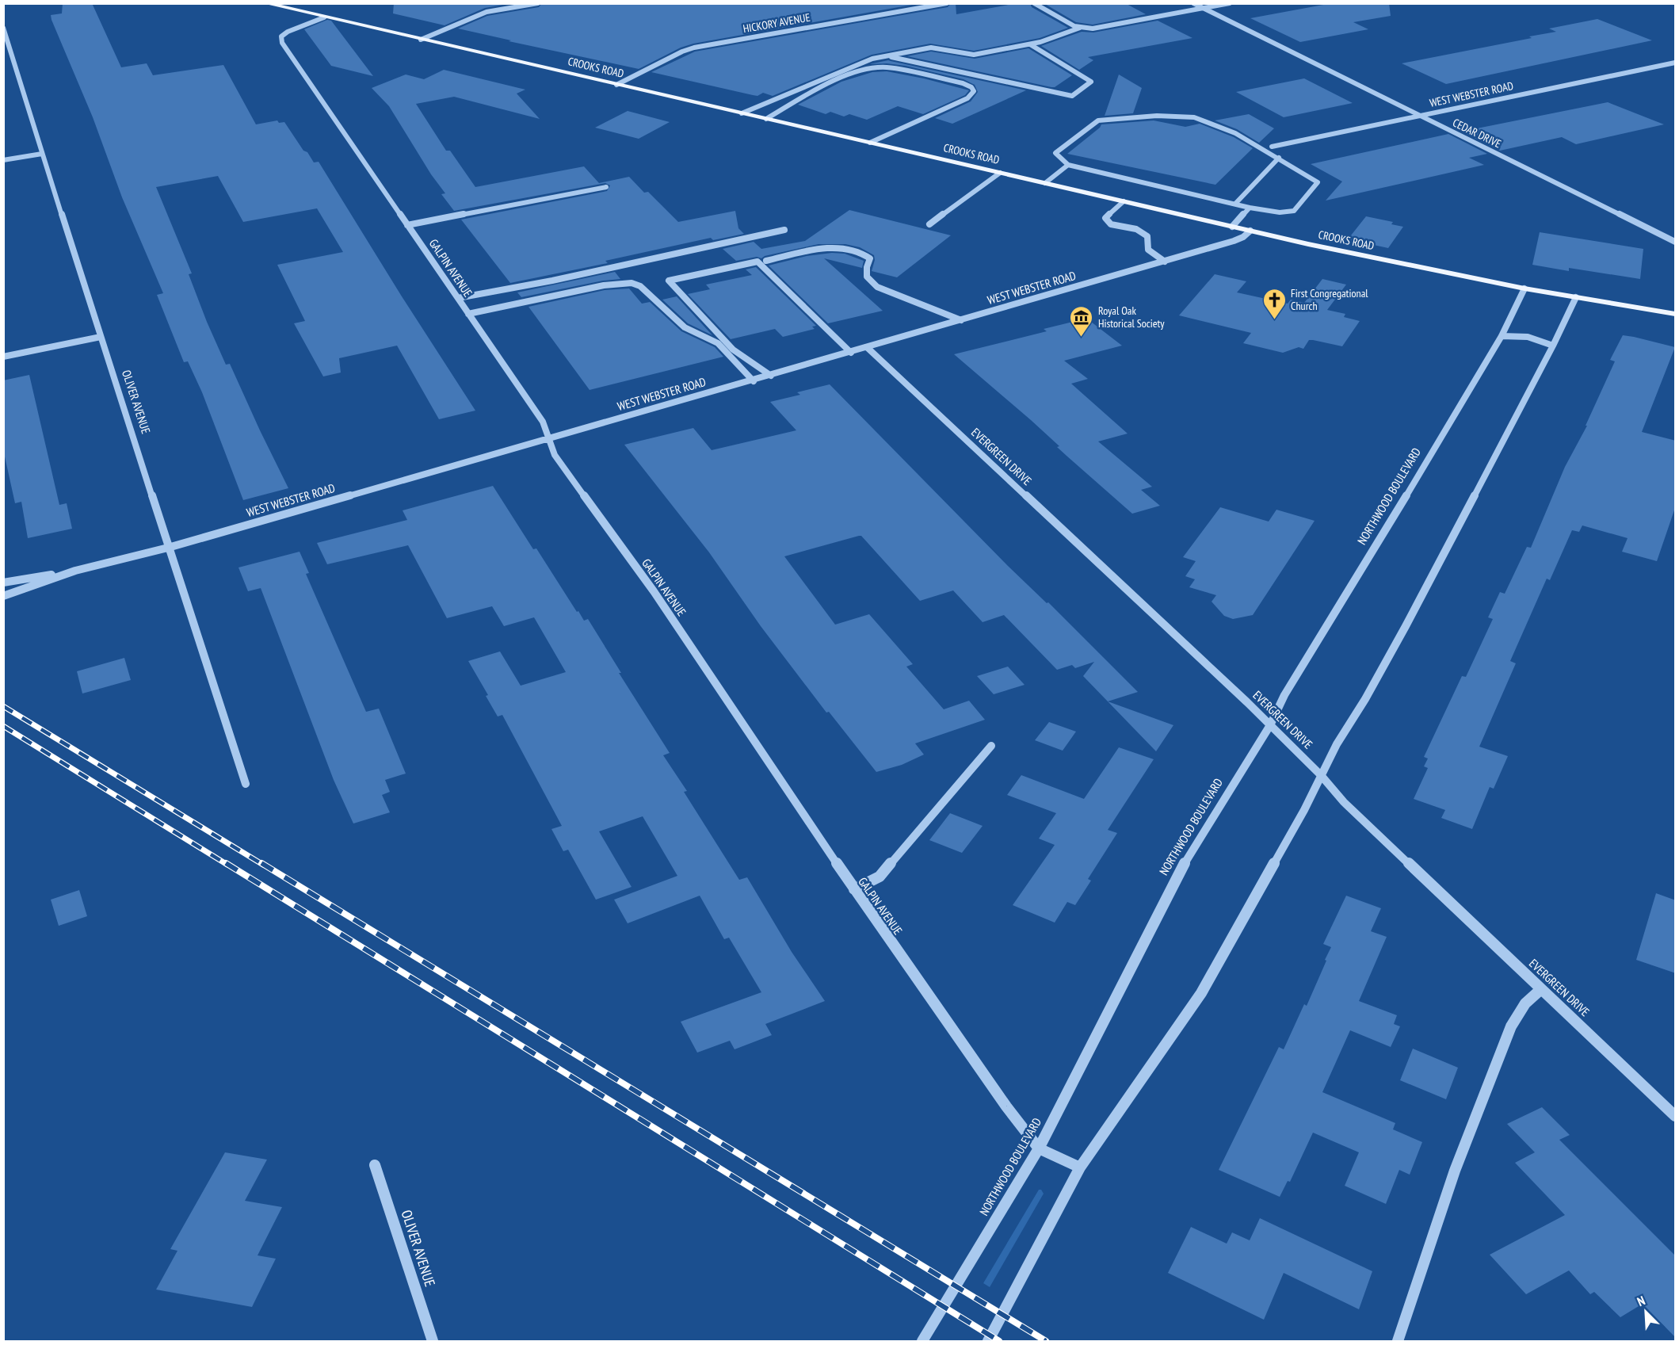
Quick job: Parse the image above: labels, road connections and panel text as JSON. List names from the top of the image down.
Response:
{
  "streets": {
    "main road": ["CROOKS ROAD"],
    "street": [
      "HICKORY AVENUE",
      "WEST WEBSTER ROAD",
      "CEDAR DRIVE",
      "GALPIN AVENUE",
      "OLIVER AVENUE",
      "EVERGREEN DRIVE",
      "NORTHWOOD BOULEVARD"
    ]
  },
  "crossings": [
    ["HICKORY AVENUE", "CROOKS ROAD"],
    ["CROOKS ROAD", "WEST WEBSTER ROAD"],
    ["CROOKS ROAD", "GALPIN AVENUE"],
    ["CROOKS ROAD", "NORTHWOOD BOULEVARD"],
    ["WEST WEBSTER ROAD", "CEDAR DRIVE"],
    ["WEST WEBSTER ROAD", "GALPIN AVENUE"],
    ["WEST WEBSTER ROAD", "OLIVER AVENUE"],
    ["WEST WEBSTER ROAD", "EVERGREEN DRIVE"],
    ["GALPIN AVENUE", "NORTHWOOD BOULEVARD"],
    ["EVERGREEN DRIVE", "NORTHWOOD BOULEVARD"]
  ],
  "places": {
    "church": ["First Congregational Church"],
    "museum": ["Royal Oak Historical Society"]
  },
  "north": "top left"
}
